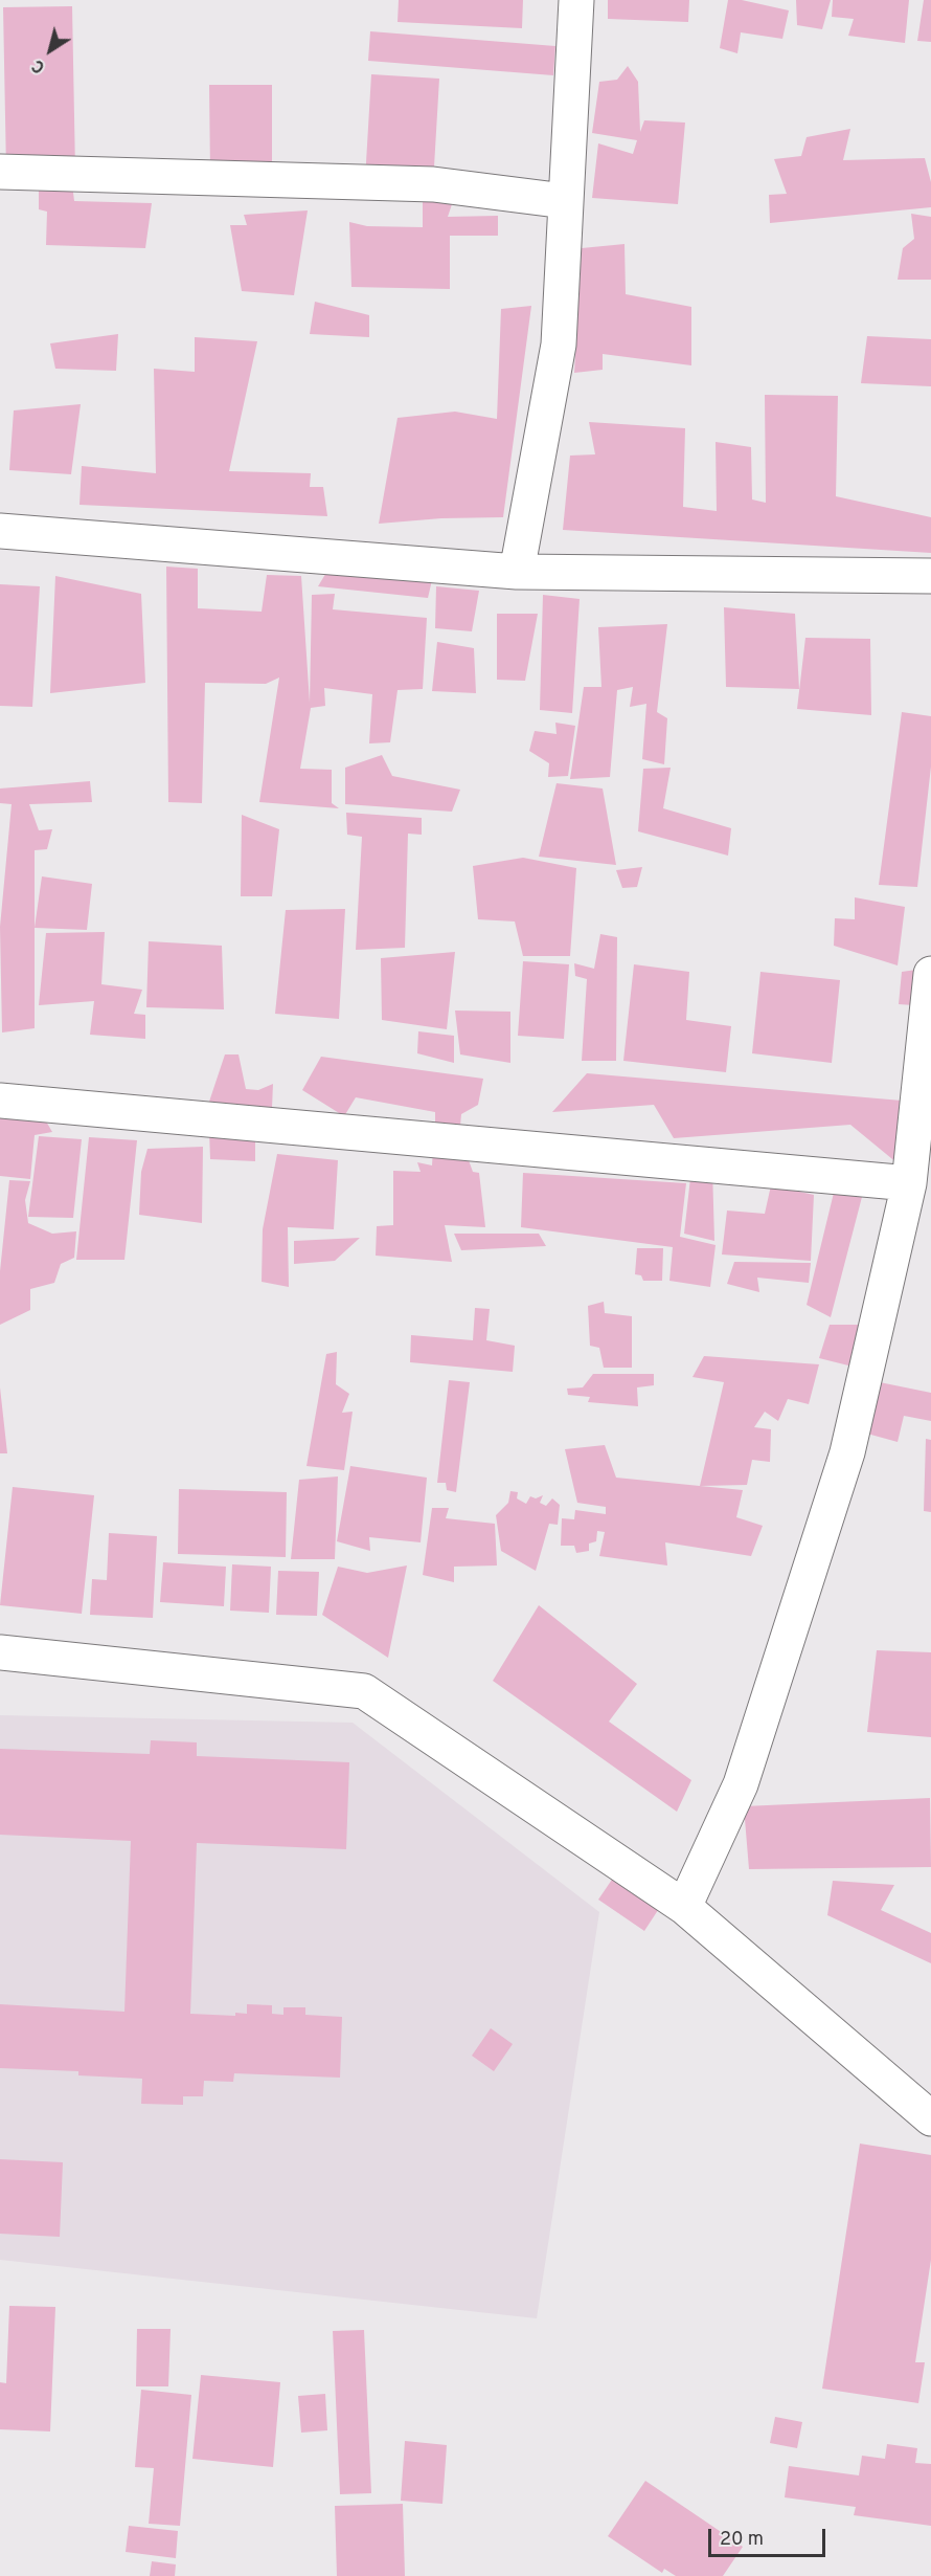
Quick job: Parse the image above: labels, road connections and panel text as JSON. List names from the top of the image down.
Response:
{
  "scale_bar": "20 m",
  "north": "bottom left"
}
